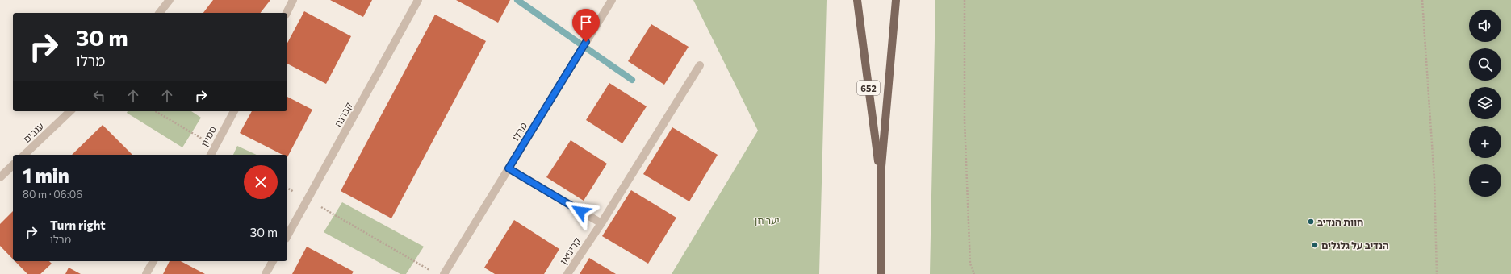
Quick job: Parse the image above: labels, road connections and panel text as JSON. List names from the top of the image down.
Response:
{
  "streets": {
    "main road": ["652"],
    "street": [
      "קברנה",
      "מרלו",
      "ענבים",
      "סמיון",
      "קריניאן"
    ]
  },
  "parks": ["יער חן"],
  "places": ["חוות הנדיב", "הנדיב על גלגלים"],
  "page": {
    "map_buttons": ["+", "−"],
    "turn": ["30 m", "מרלו"],
    "heading": ["1 min", "80 m · 06:06"],
    "list": [
      {
        "name": "Turn right",
        "note": "מרלו",
        "value": "30 m"
      }
    ]
  }
}
